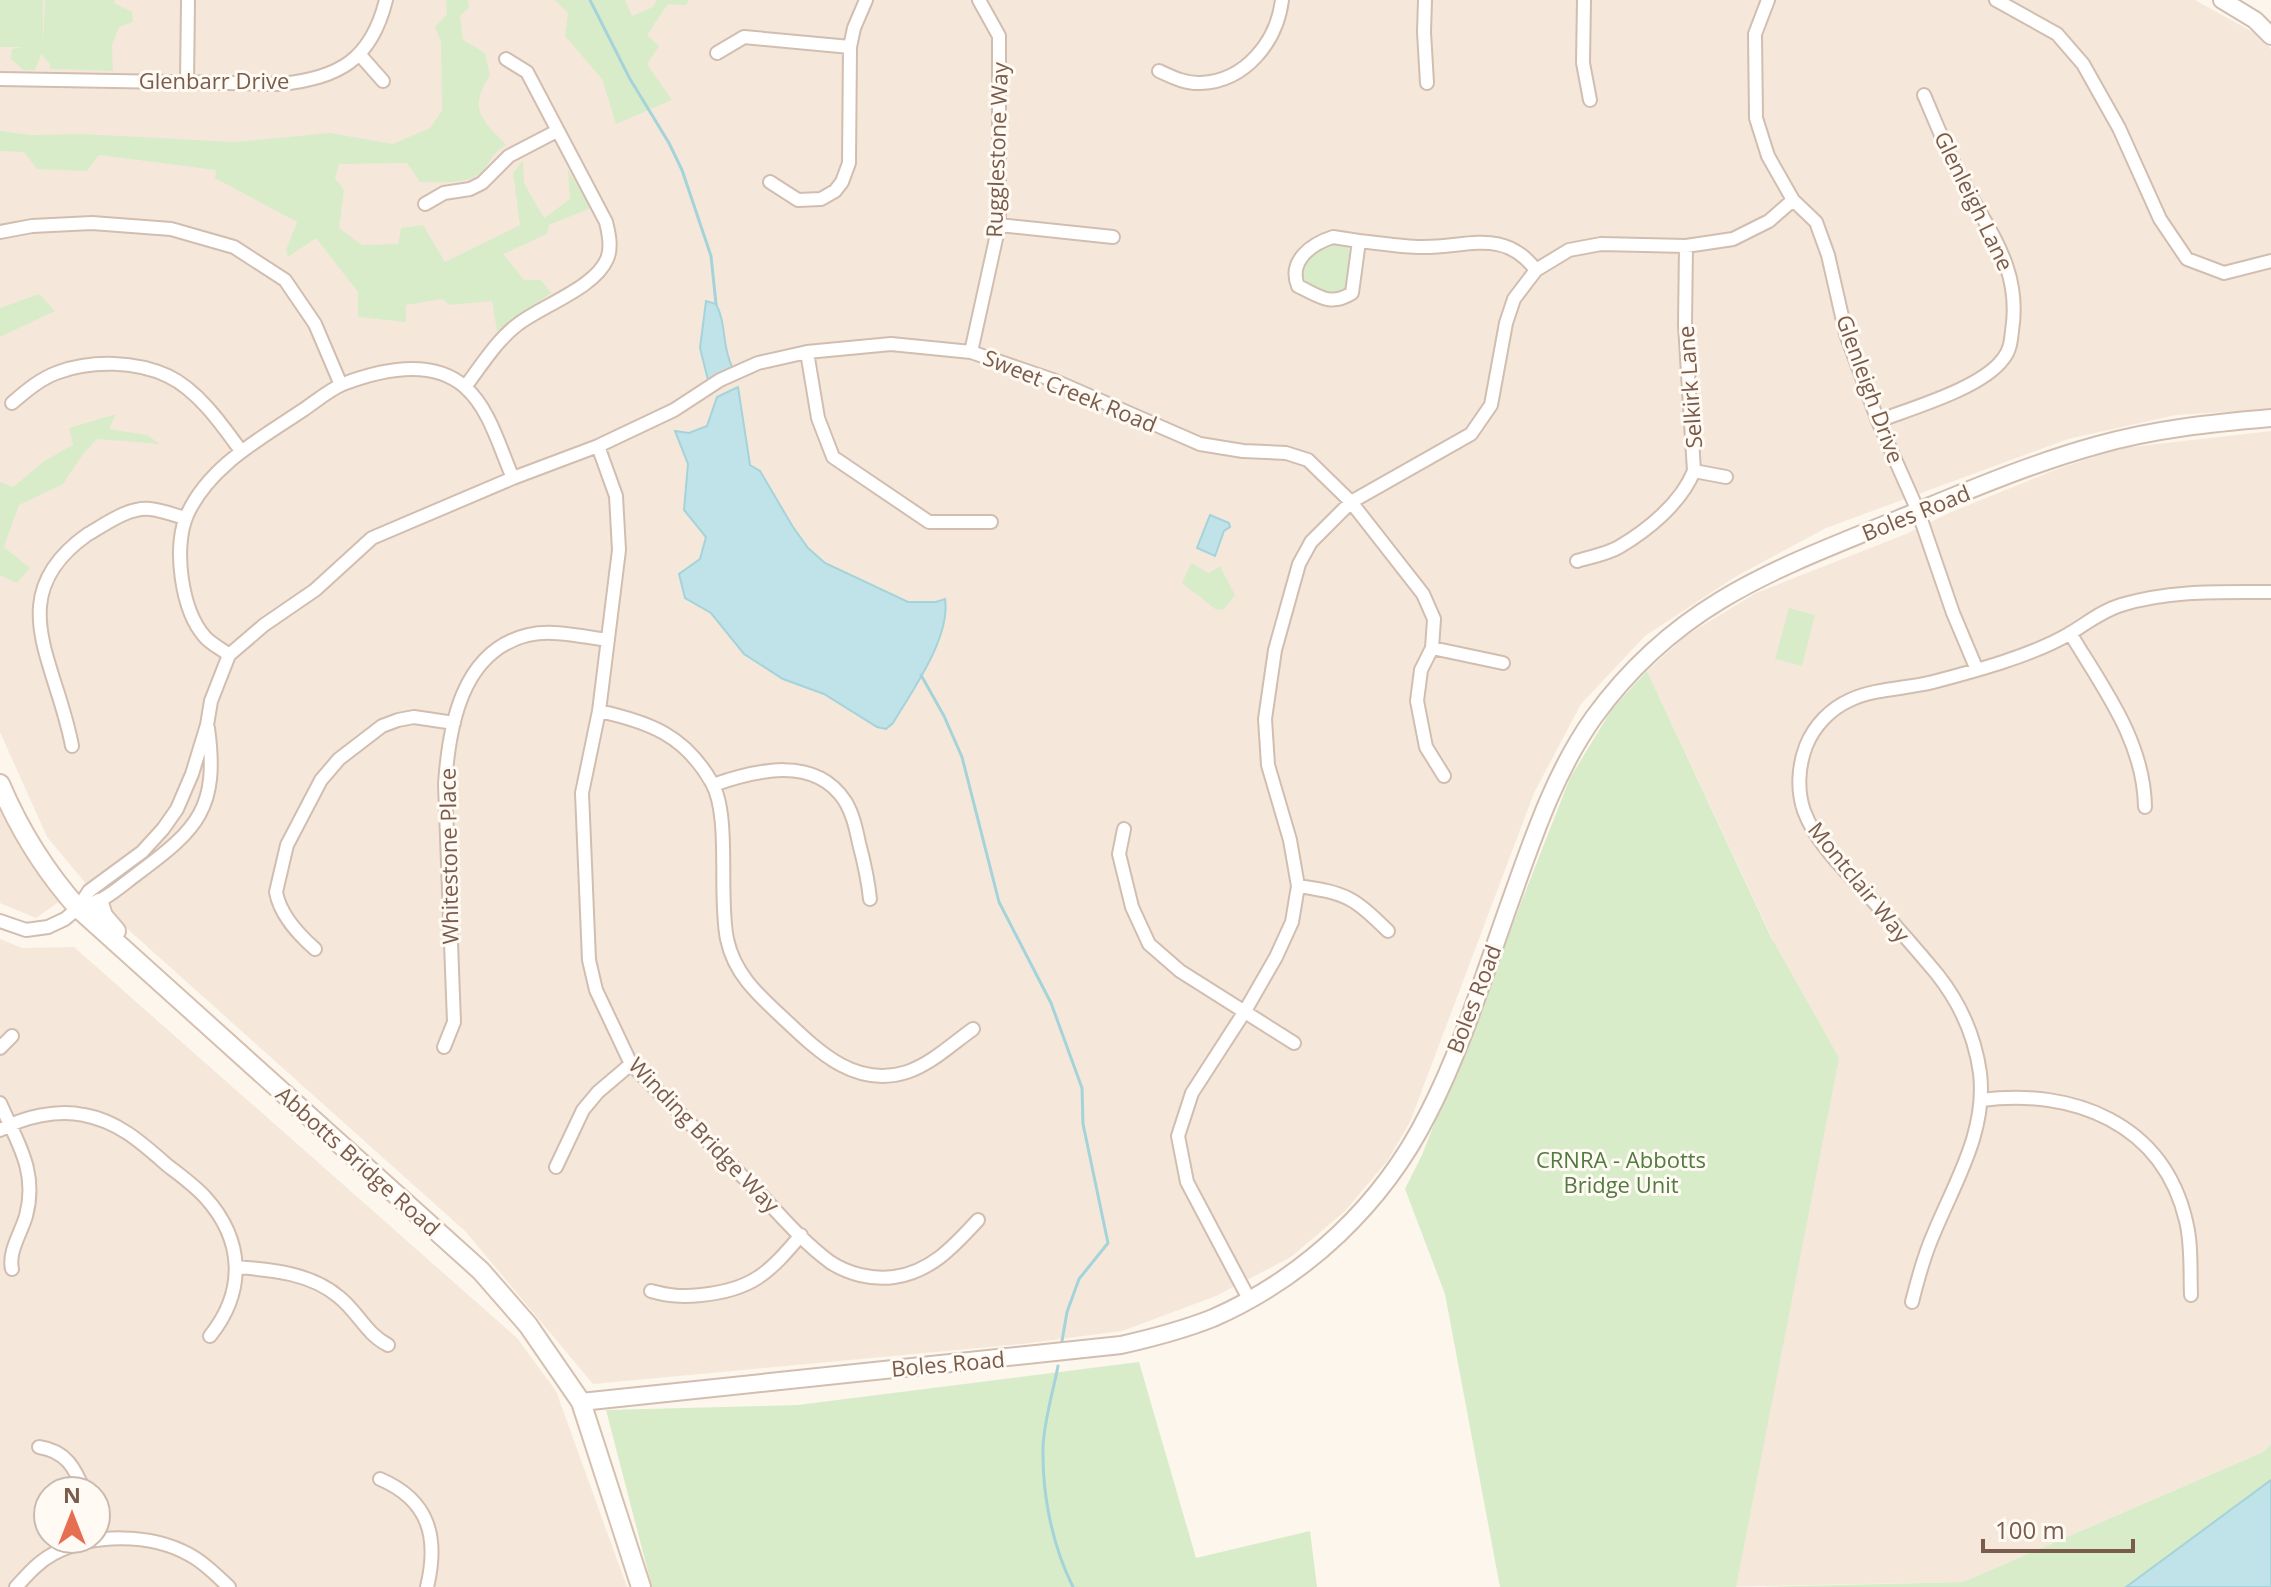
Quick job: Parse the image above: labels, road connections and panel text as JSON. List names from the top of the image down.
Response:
{
  "streets": {
    "main road": ["Abbotts Bridge Road"],
    "street": [
      "Glenbarr Drive",
      "Rugglestone Way",
      "Glenleigh Lane",
      "Selkirk Lane",
      "Glenleigh Drive",
      "Sweet Creek Road",
      "Boles Road",
      "Whitestone Place",
      "Montclair Way",
      "Winding Bridge Way"
    ]
  },
  "crossings": [
    ["Rugglestone Way", "Sweet Creek Road"],
    ["Glenleigh Lane", "Glenleigh Drive"],
    ["Glenleigh Drive", "Boles Road"],
    ["Glenleigh Drive", "Montclair Way"],
    ["Sweet Creek Road", "Winding Bridge Way"],
    ["Sweet Creek Road", "Abbotts Bridge Road"],
    ["Boles Road", "Abbotts Bridge Road"],
    ["Whitestone Place", "Winding Bridge Way"]
  ],
  "parks": ["CRNRA - Abbotts Bridge Unit"],
  "scale_bar": "100 m",
  "north": "top"
}
